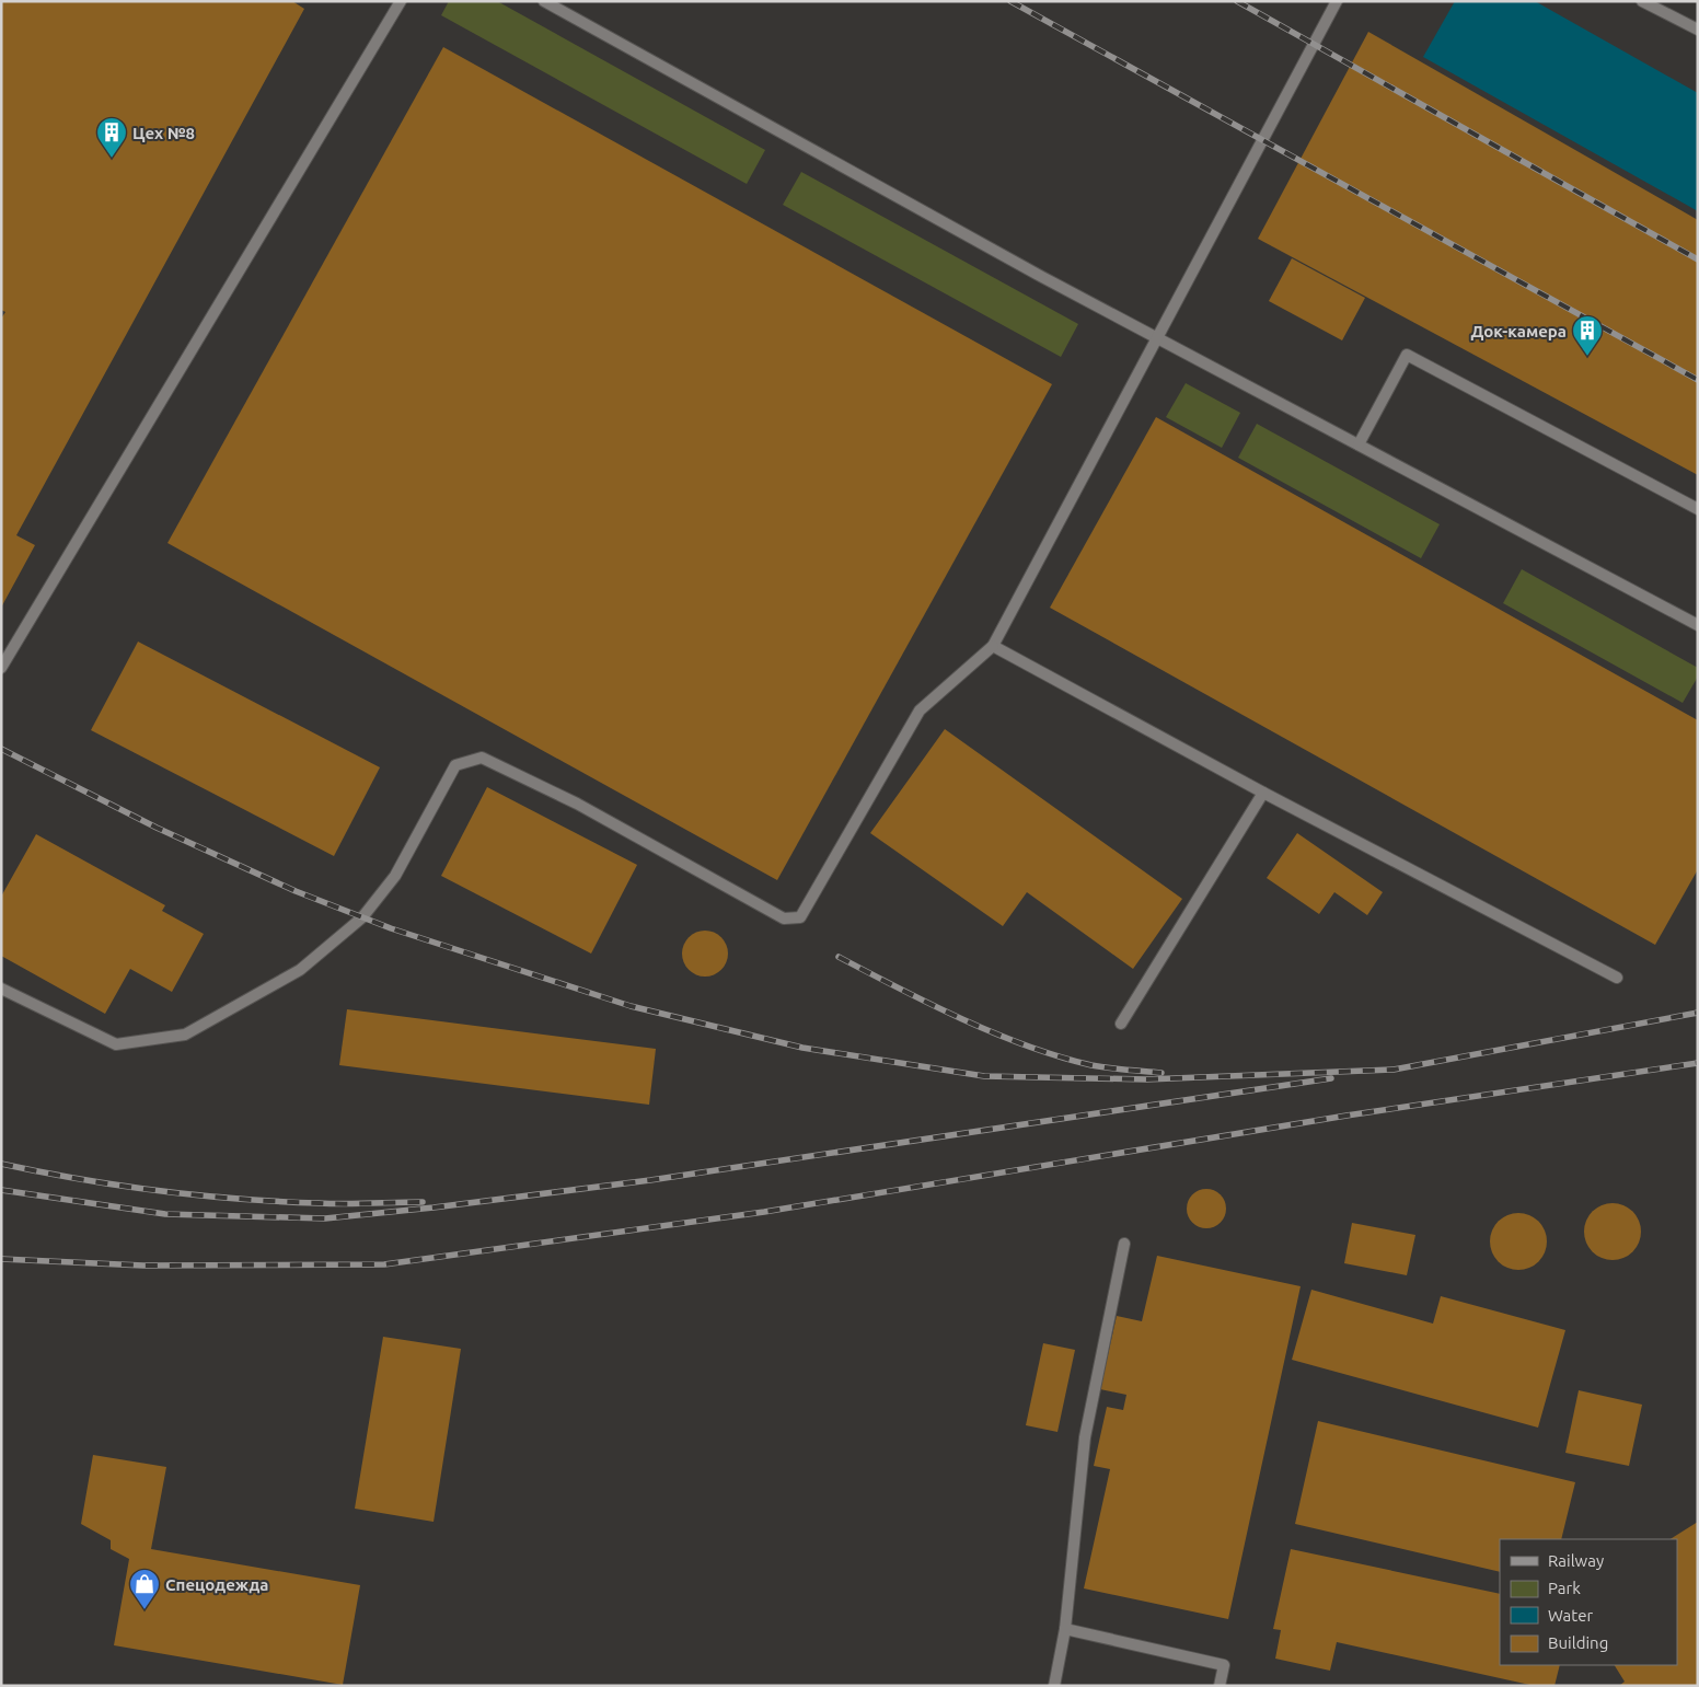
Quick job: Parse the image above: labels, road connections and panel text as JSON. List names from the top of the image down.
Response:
{
  "places": {
    "building": ["Цех №8", "Док-камера"],
    "shop": ["Спецодежда"]
  },
  "legend": [
    "Railway",
    "Park",
    "Water",
    "Building"
  ]
}
